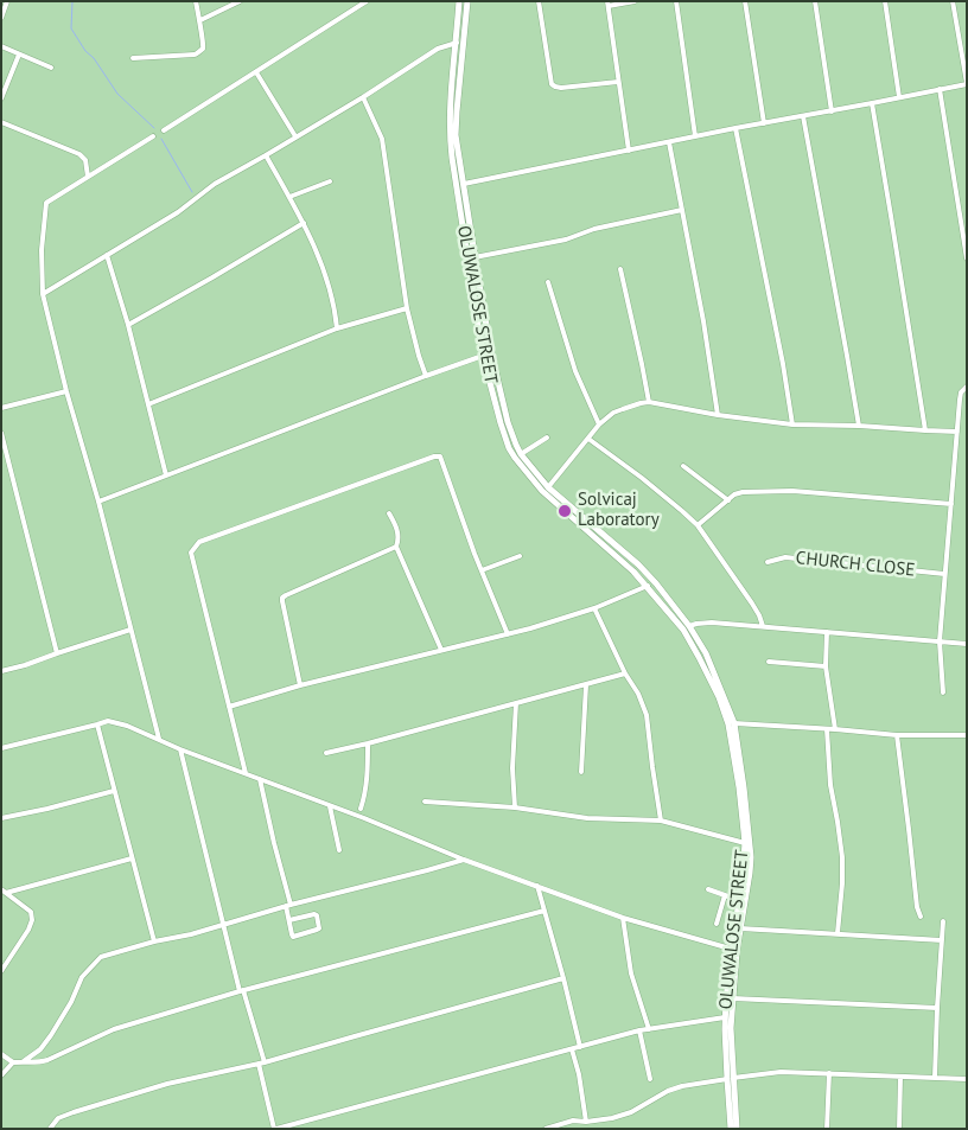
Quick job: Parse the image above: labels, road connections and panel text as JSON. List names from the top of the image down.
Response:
{
  "streets": {
    "street": ["OLUWALOSE STREET", "CHURCH CLOSE"]
  },
  "places": ["Solvicaj Laboratory"]
}
